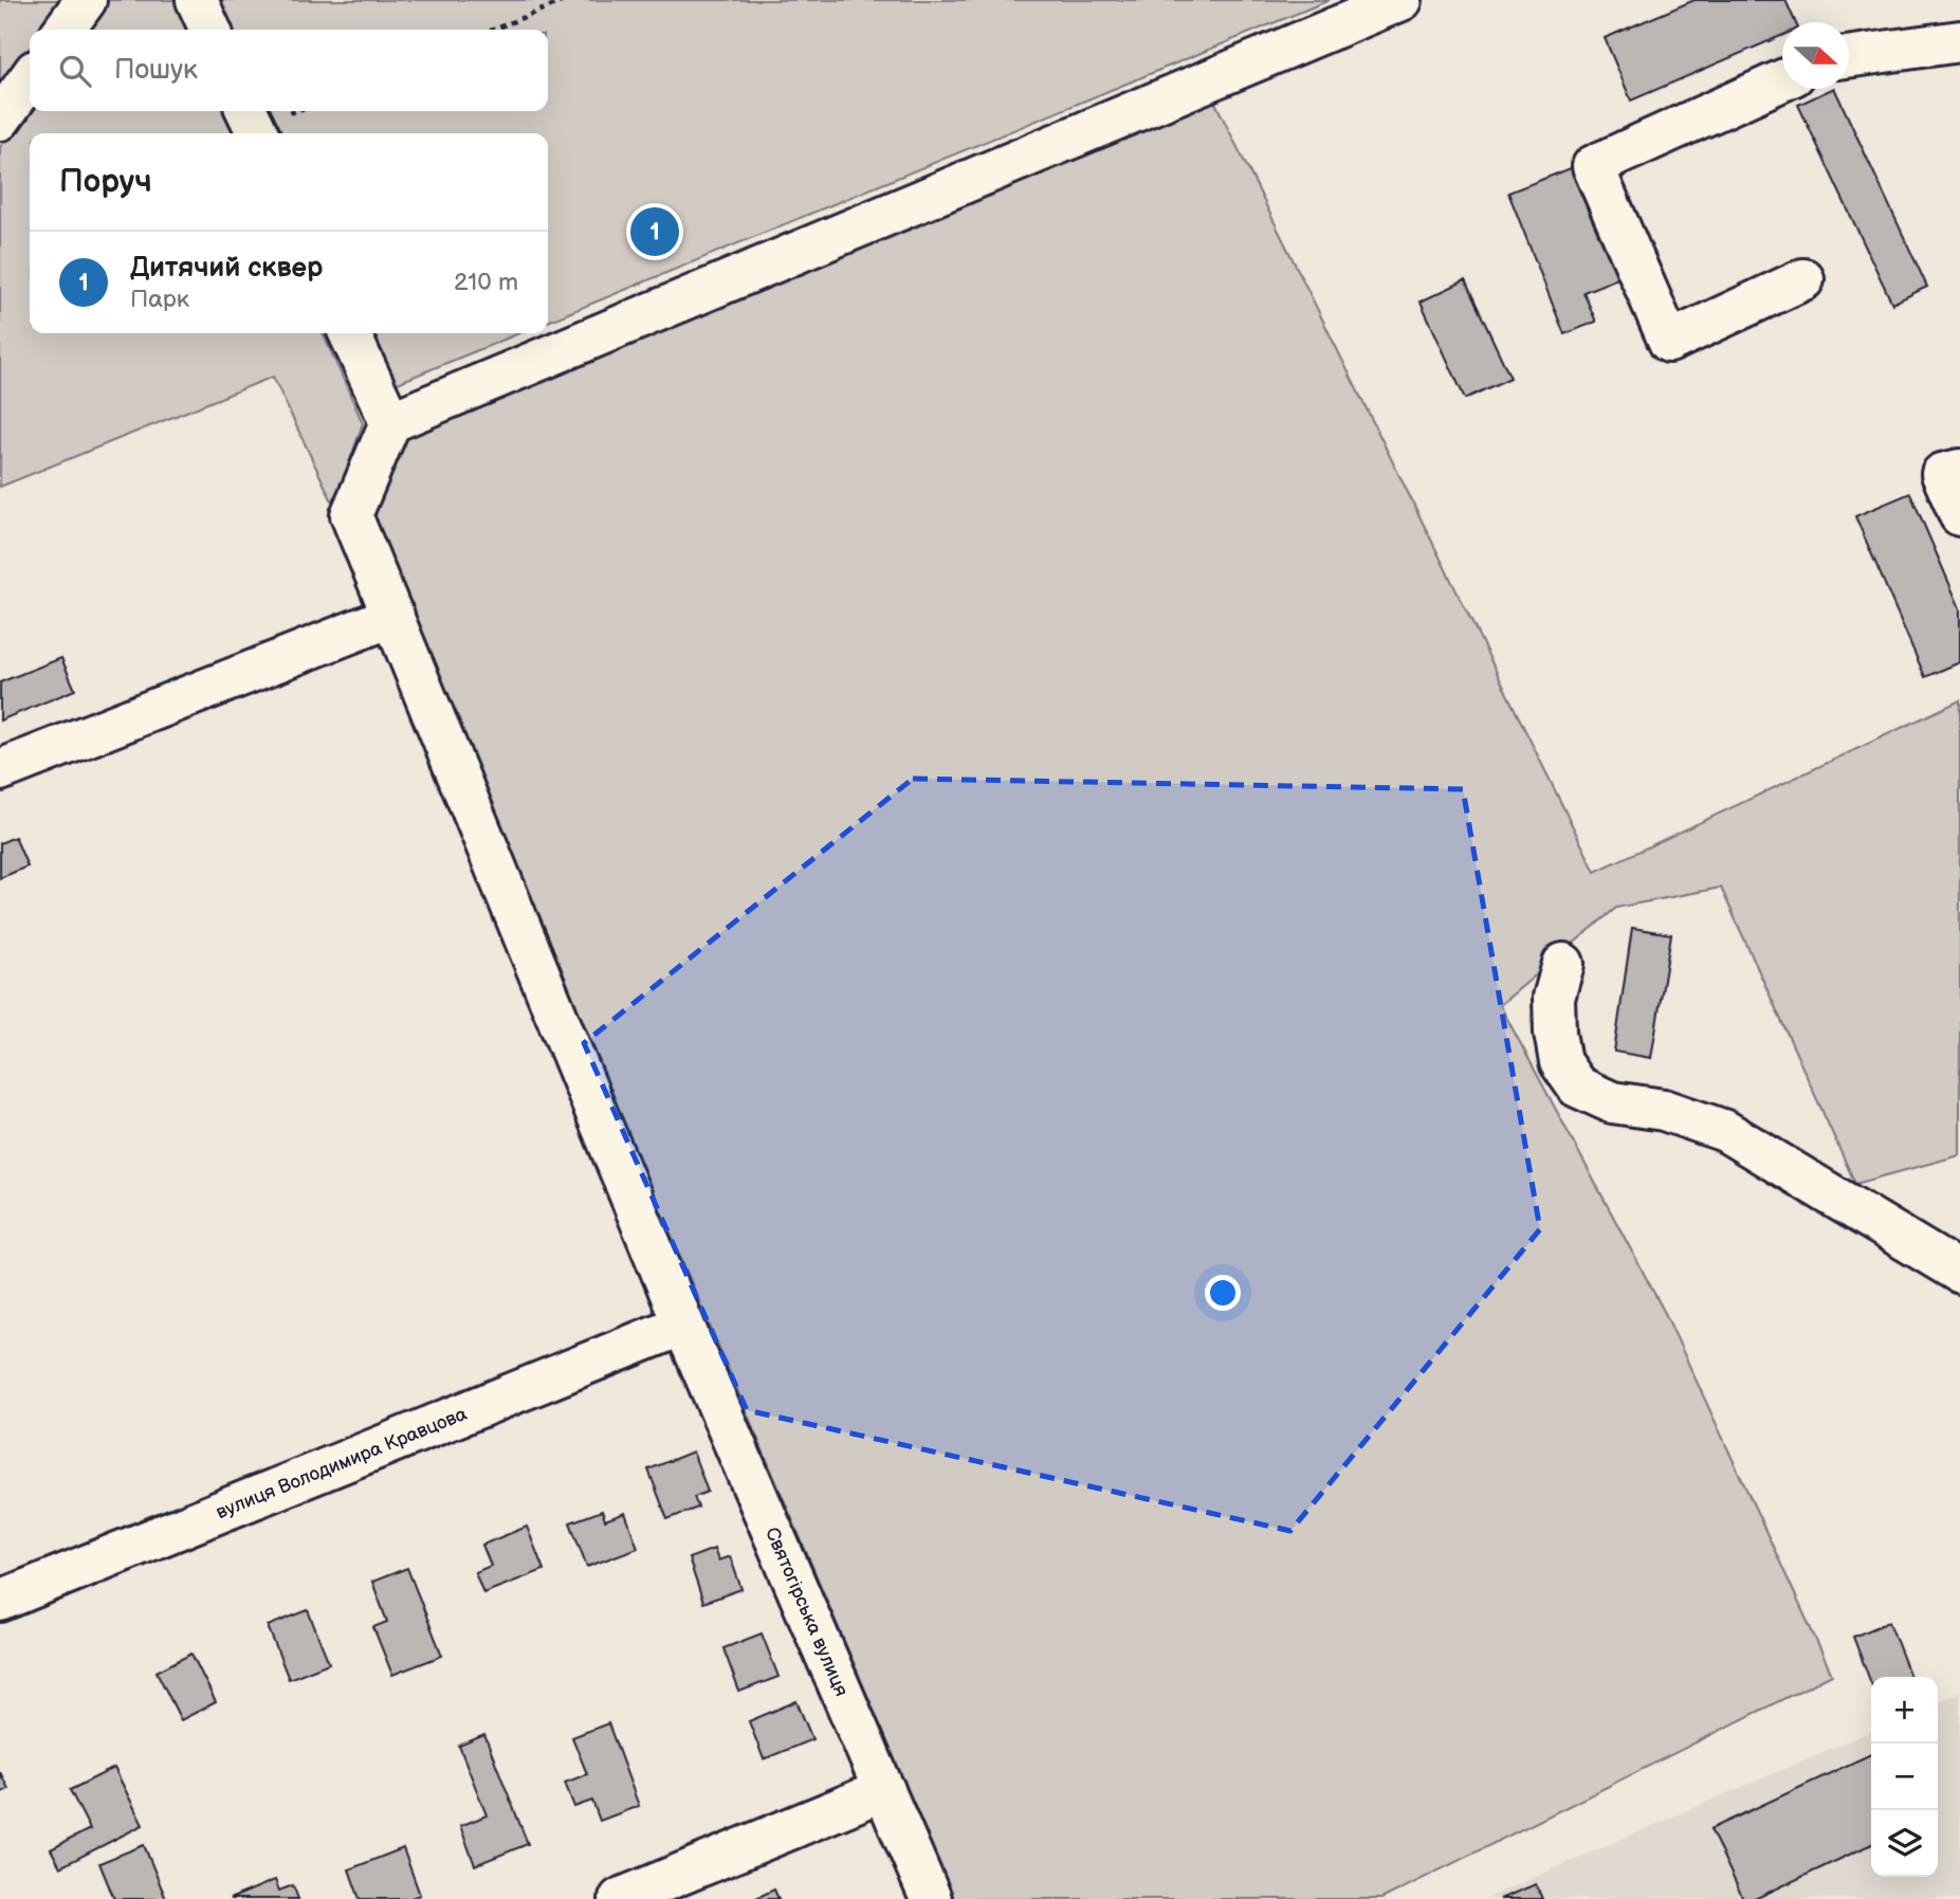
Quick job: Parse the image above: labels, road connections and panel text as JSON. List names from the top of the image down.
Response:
{
  "streets": {
    "street": ["вулиця Володимира Кравцова", "Святогірська вулиця"]
  },
  "crossings": [
    ["вулиця Володимира Кравцова", "Святогірська вулиця"]
  ],
  "north": "right",
  "page": {
    "search": "Пошук",
    "heading": "Поруч",
    "pins": "1",
    "list": [
      {
        "mark": "1",
        "name": "Дитячий сквер",
        "note": "Парк",
        "value": "210 m"
      }
    ],
    "map_buttons": ["+", "−"]
  }
}
